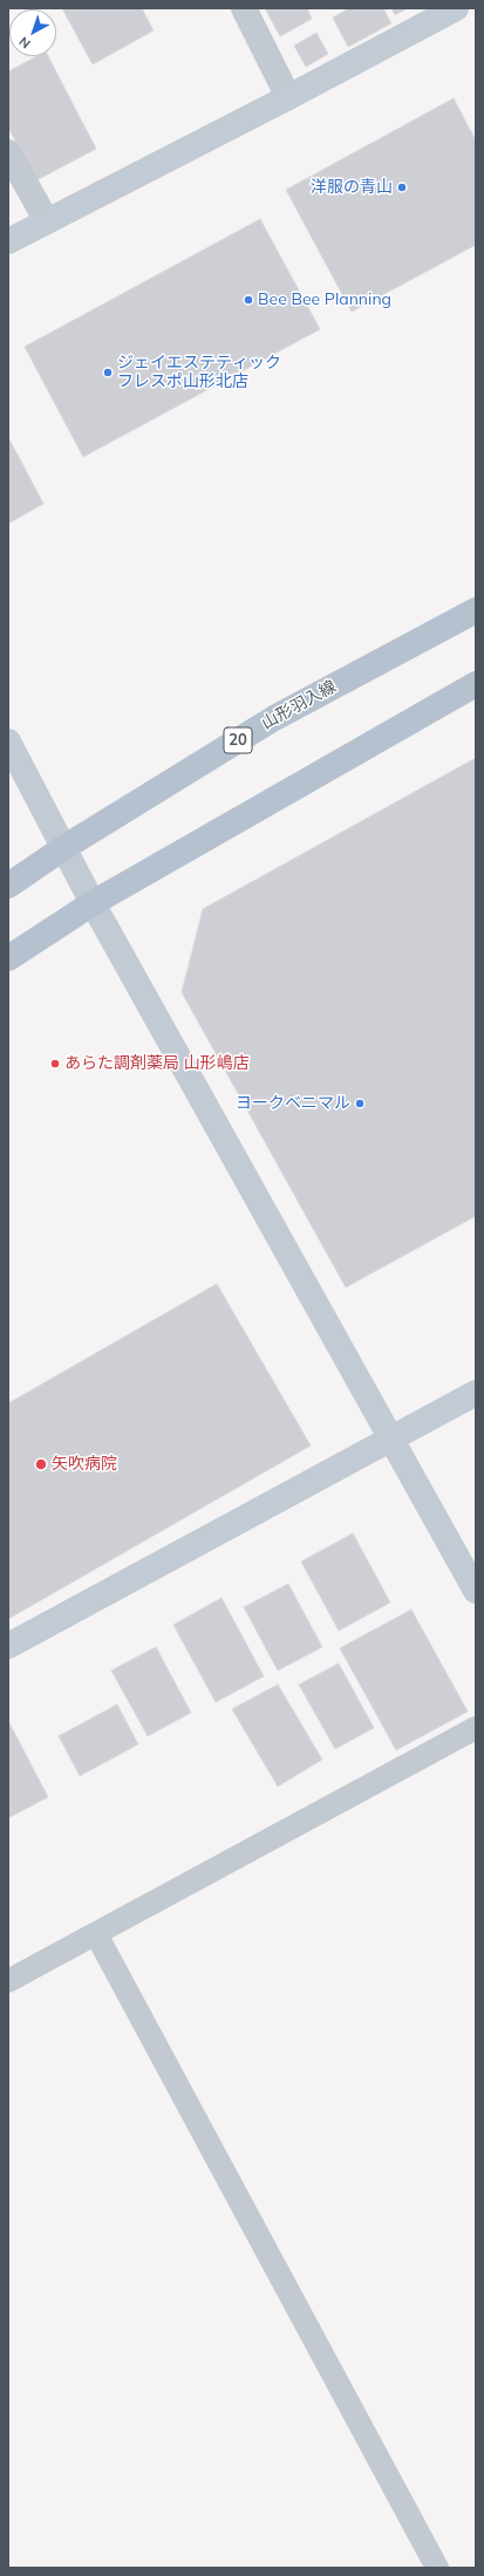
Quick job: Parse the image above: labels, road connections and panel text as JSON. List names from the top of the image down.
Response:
{
  "streets": {
    "main road": ["山形羽入線", "20"]
  },
  "places": [
    "洋服の青山",
    "Bee Bee Planning",
    "ジェイエステティック フレスポ山形北店",
    "あらた調剤薬局 山形嶋店",
    "ヨークベニマル",
    "矢吹病院"
  ],
  "north": "bottom left"
}
